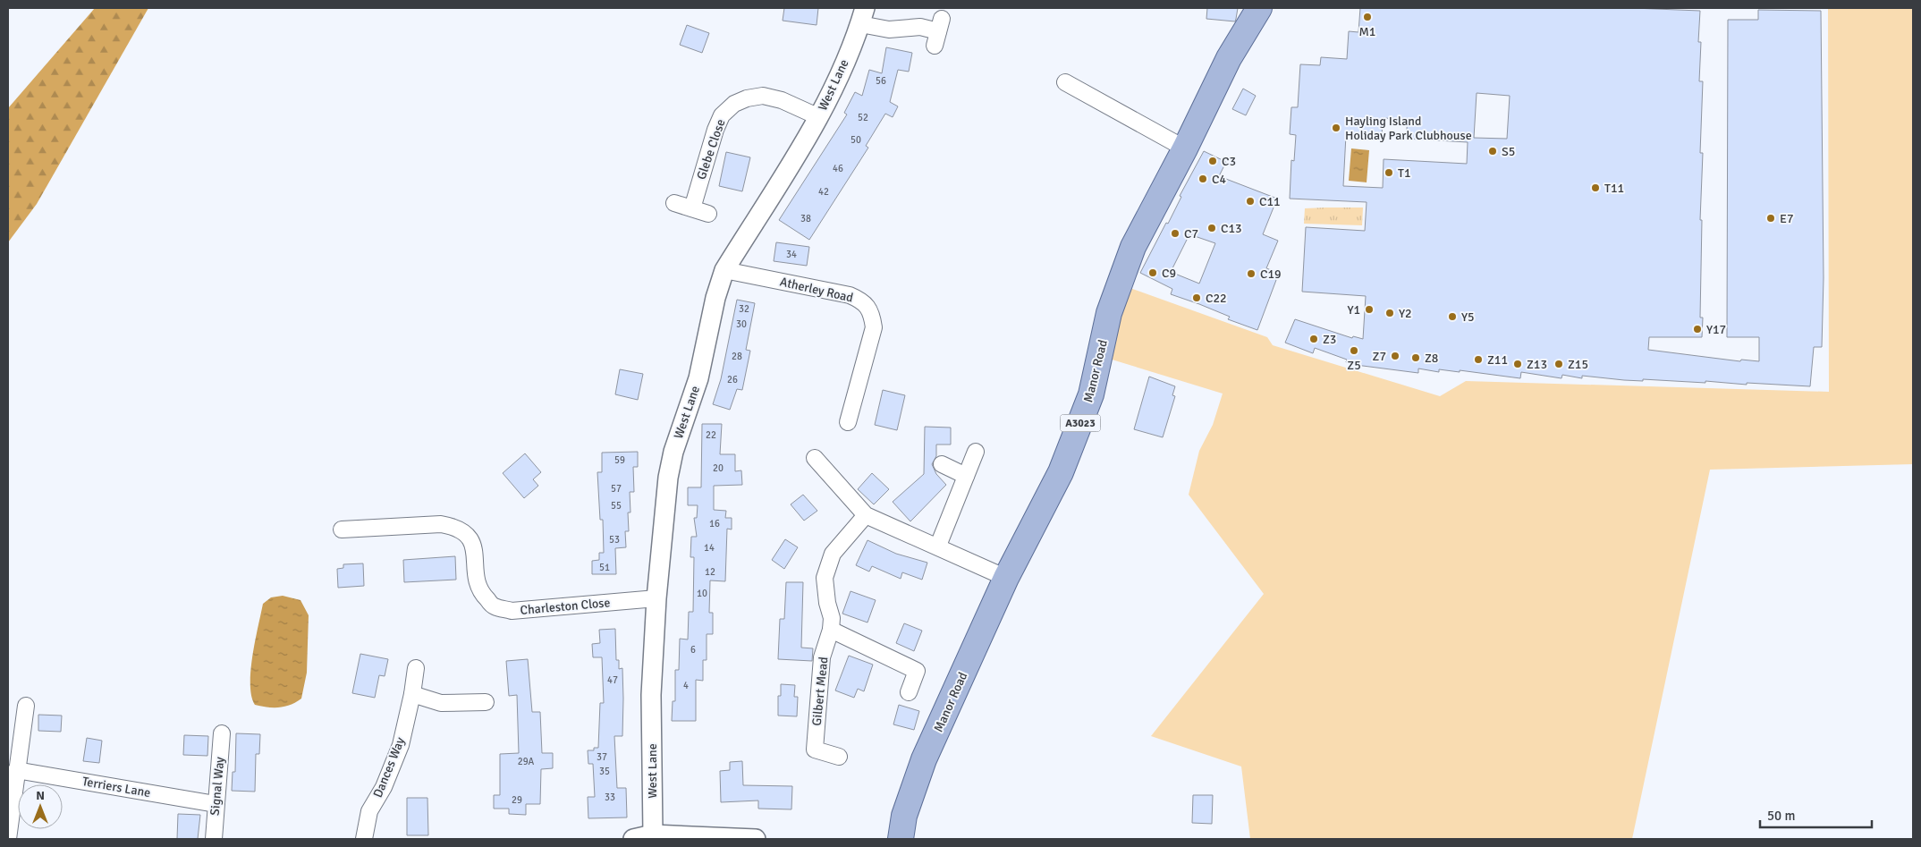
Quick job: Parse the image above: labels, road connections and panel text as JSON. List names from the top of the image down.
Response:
{
  "streets": {
    "main road": ["Manor Road", "A3023"],
    "street": [
      "West Lane",
      "Glebe Close",
      "Atherley Road",
      "Charleston Close",
      "Gilbert Mead",
      "Dances Way",
      "Signal Way",
      "Terriers Lane"
    ]
  },
  "crossings": [
    ["West Lane", "Glebe Close"],
    ["West Lane", "Atherley Road"],
    ["West Lane", "Charleston Close"],
    ["Signal Way", "Terriers Lane"]
  ],
  "places": [
    "M1",
    "Hayling Island Holiday Park Clubhouse",
    "S5",
    "C3",
    "T1",
    "C4",
    "T11",
    "C11",
    "E7",
    "C13",
    "C7",
    "C9",
    "C19",
    "C22",
    "Y1",
    "Y2",
    "Y5",
    "Y17",
    "Z3",
    "Z5",
    "Z7",
    "Z8",
    "Z11",
    "Z13",
    "Z15"
  ],
  "house_numbers": [
    "56",
    "52",
    "50",
    "46",
    "42",
    "38",
    "34",
    "32",
    "30",
    "28",
    "26",
    "22",
    "59",
    "20",
    "57",
    "55",
    "16",
    "53",
    "14",
    "51",
    "12",
    "10",
    "6",
    "47",
    "4",
    "37",
    "29A",
    "35",
    "33",
    "29"
  ],
  "scale_bar": "50 m",
  "north": "top"
}
